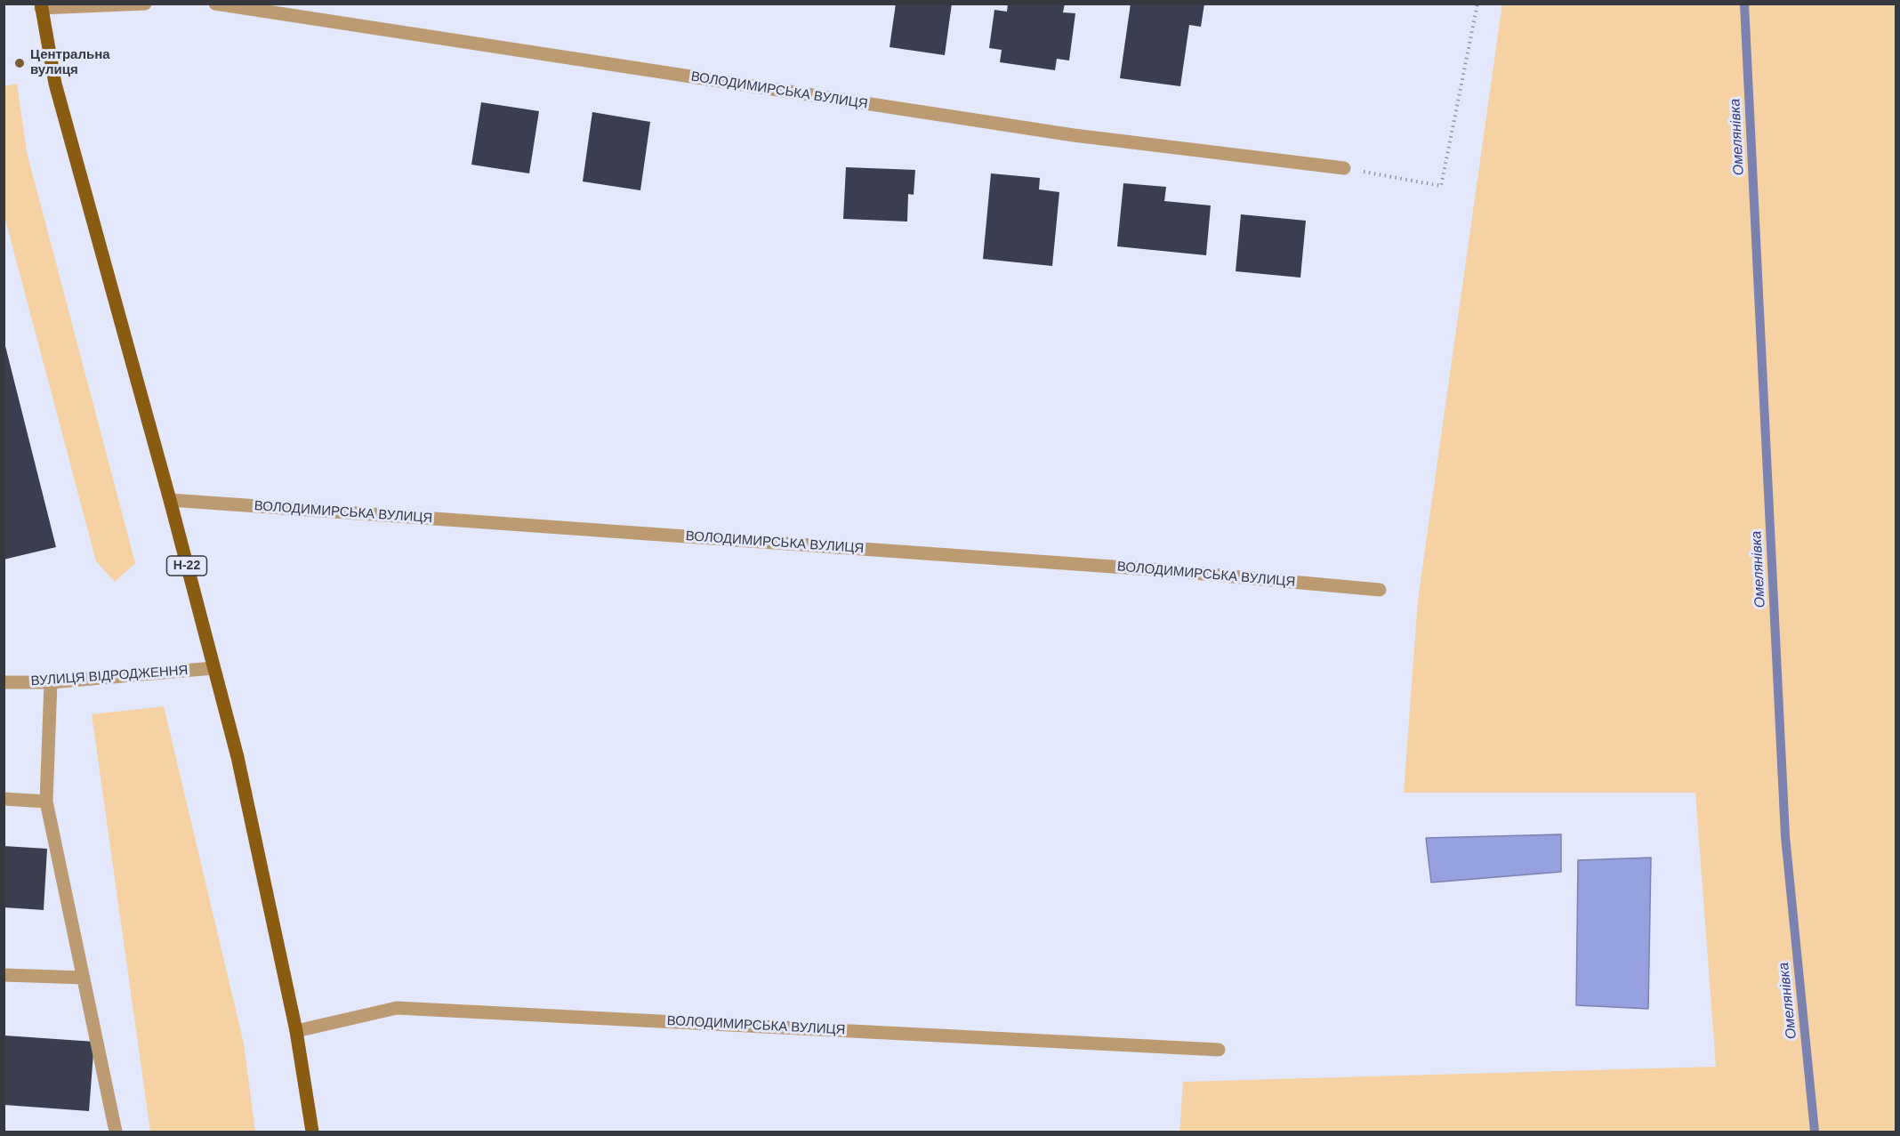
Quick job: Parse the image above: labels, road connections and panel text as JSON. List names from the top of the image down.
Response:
{
  "streets": {
    "main road": ["Н-22"],
    "street": ["ВОЛОДИМИРСЬКА ВУЛИЦЯ", "ВУЛИЦЯ ВІДРОДЖЕННЯ"]
  },
  "crossings": [
    ["ВОЛОДИМИРСЬКА ВУЛИЦЯ", "Н-22"],
    ["Н-22", "ВУЛИЦЯ ВІДРОДЖЕННЯ"]
  ],
  "water": ["Омелянівка"],
  "places": ["Центральна вулиця"]
}
